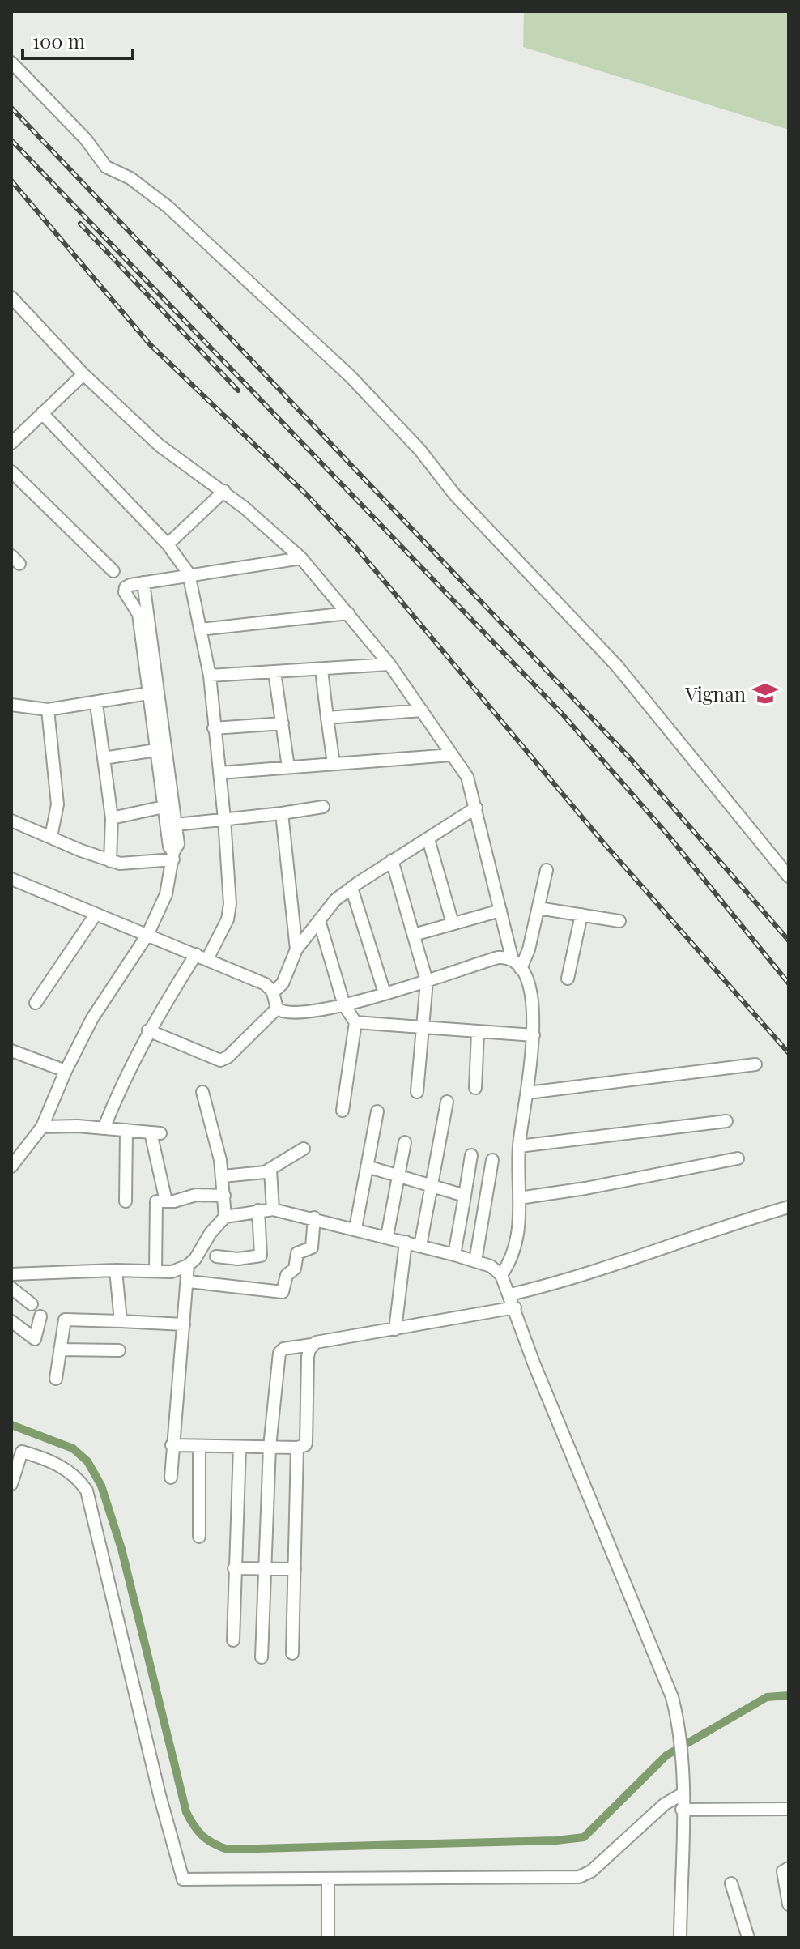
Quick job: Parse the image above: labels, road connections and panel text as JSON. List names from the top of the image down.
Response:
{
  "places": {
    "school or university": ["Vignan"]
  },
  "scale_bar": "100 m"
}
